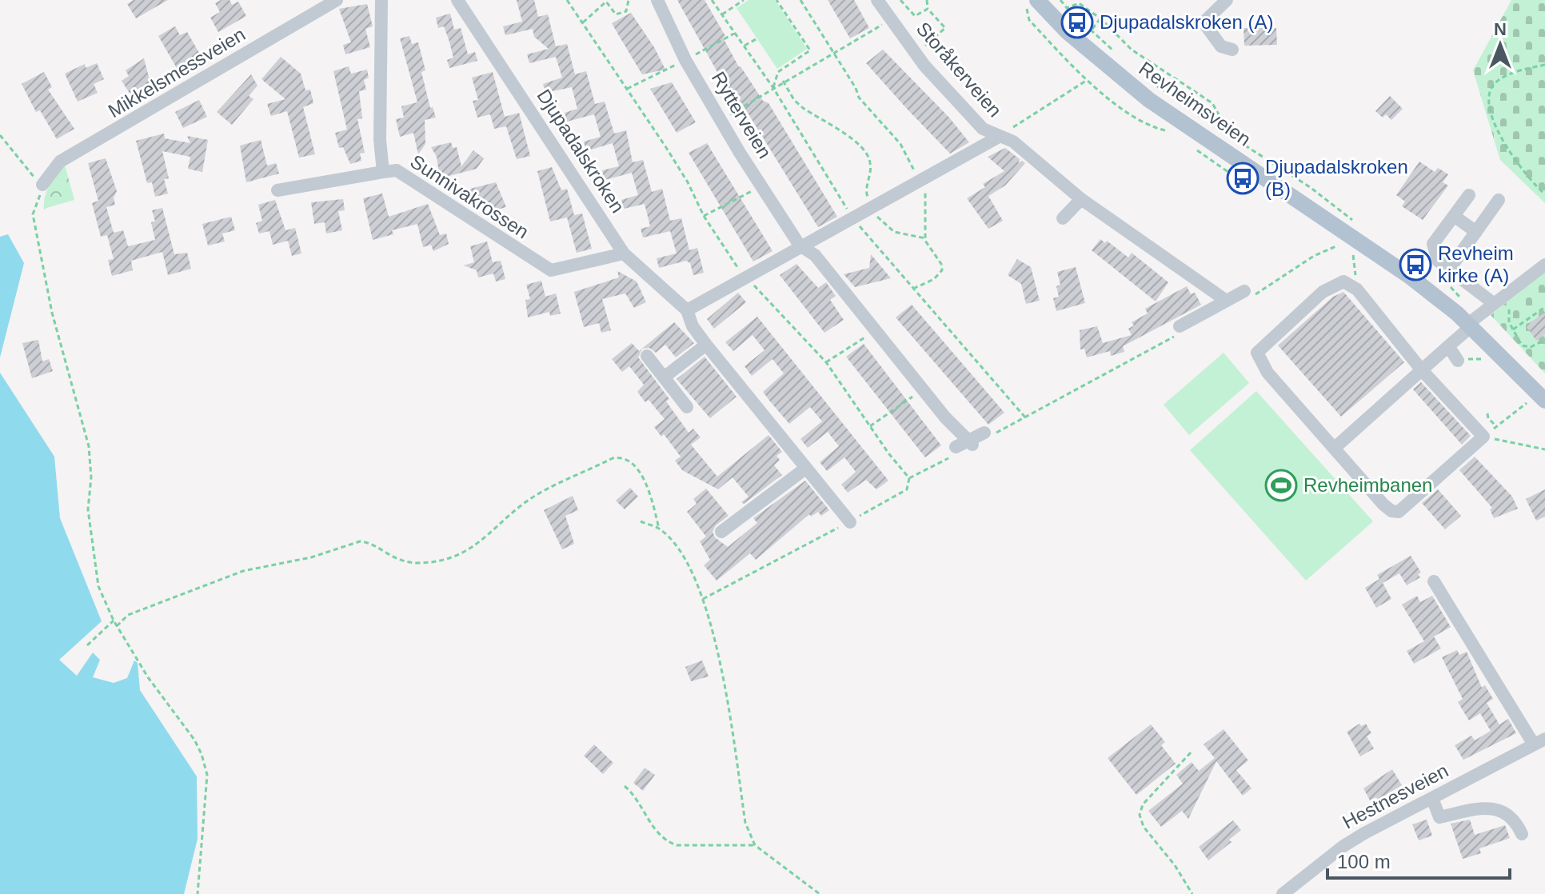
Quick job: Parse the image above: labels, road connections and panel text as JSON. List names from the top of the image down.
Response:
{
  "streets": {
    "main road": ["Revheimsveien"],
    "street": [
      "Storåkerveien",
      "Mikkelsmessveien",
      "Rytterveien",
      "Djupadalskroken",
      "Sunnivakrossen",
      "Hestnesveien"
    ]
  },
  "crossings": [
    ["Djupadalskroken", "Sunnivakrossen"]
  ],
  "places": {
    "bus stop": ["Djupadalskroken (A)", "Djupadalskroken (B)", "Revheim kirke (A)"],
    "sports": ["Revheimbanen"]
  },
  "scale_bar": "100 m",
  "north": "top"
}
